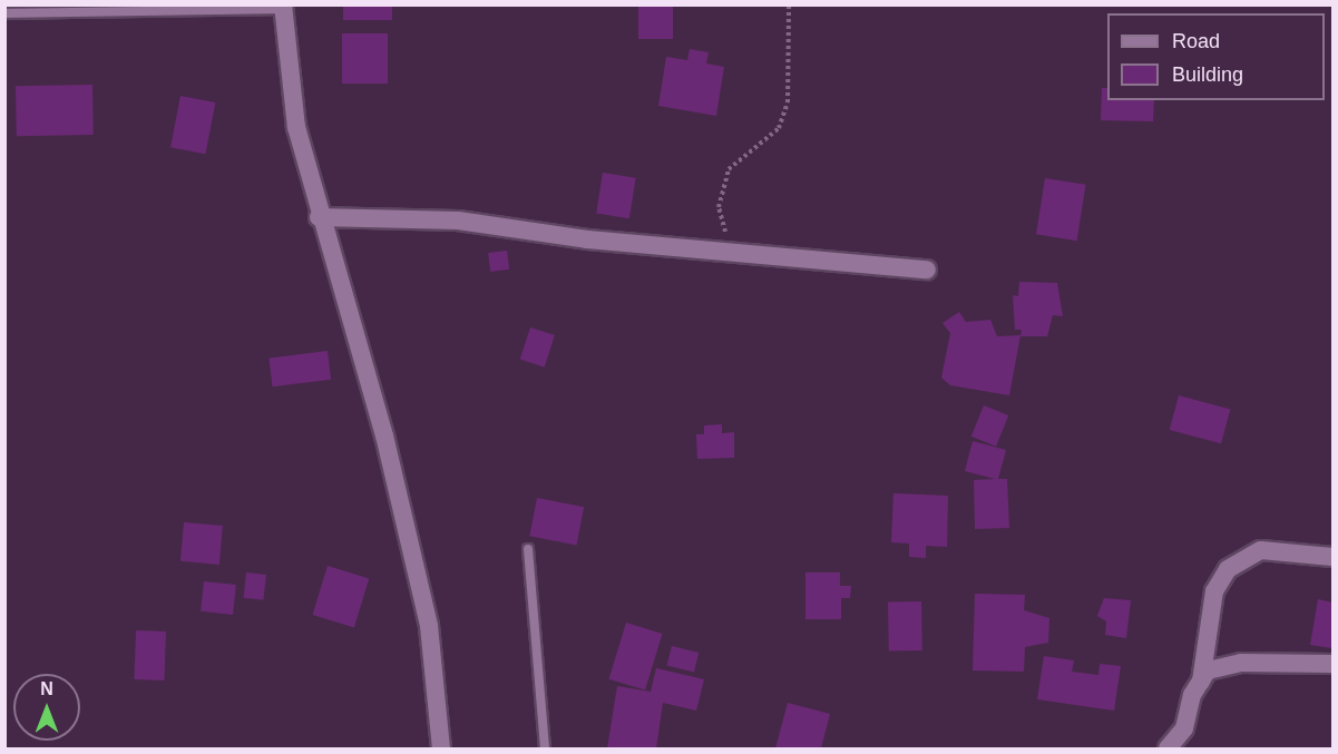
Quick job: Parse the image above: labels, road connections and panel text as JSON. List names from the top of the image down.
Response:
{
  "legend": ["Road", "Building"],
  "north": "top"
}
